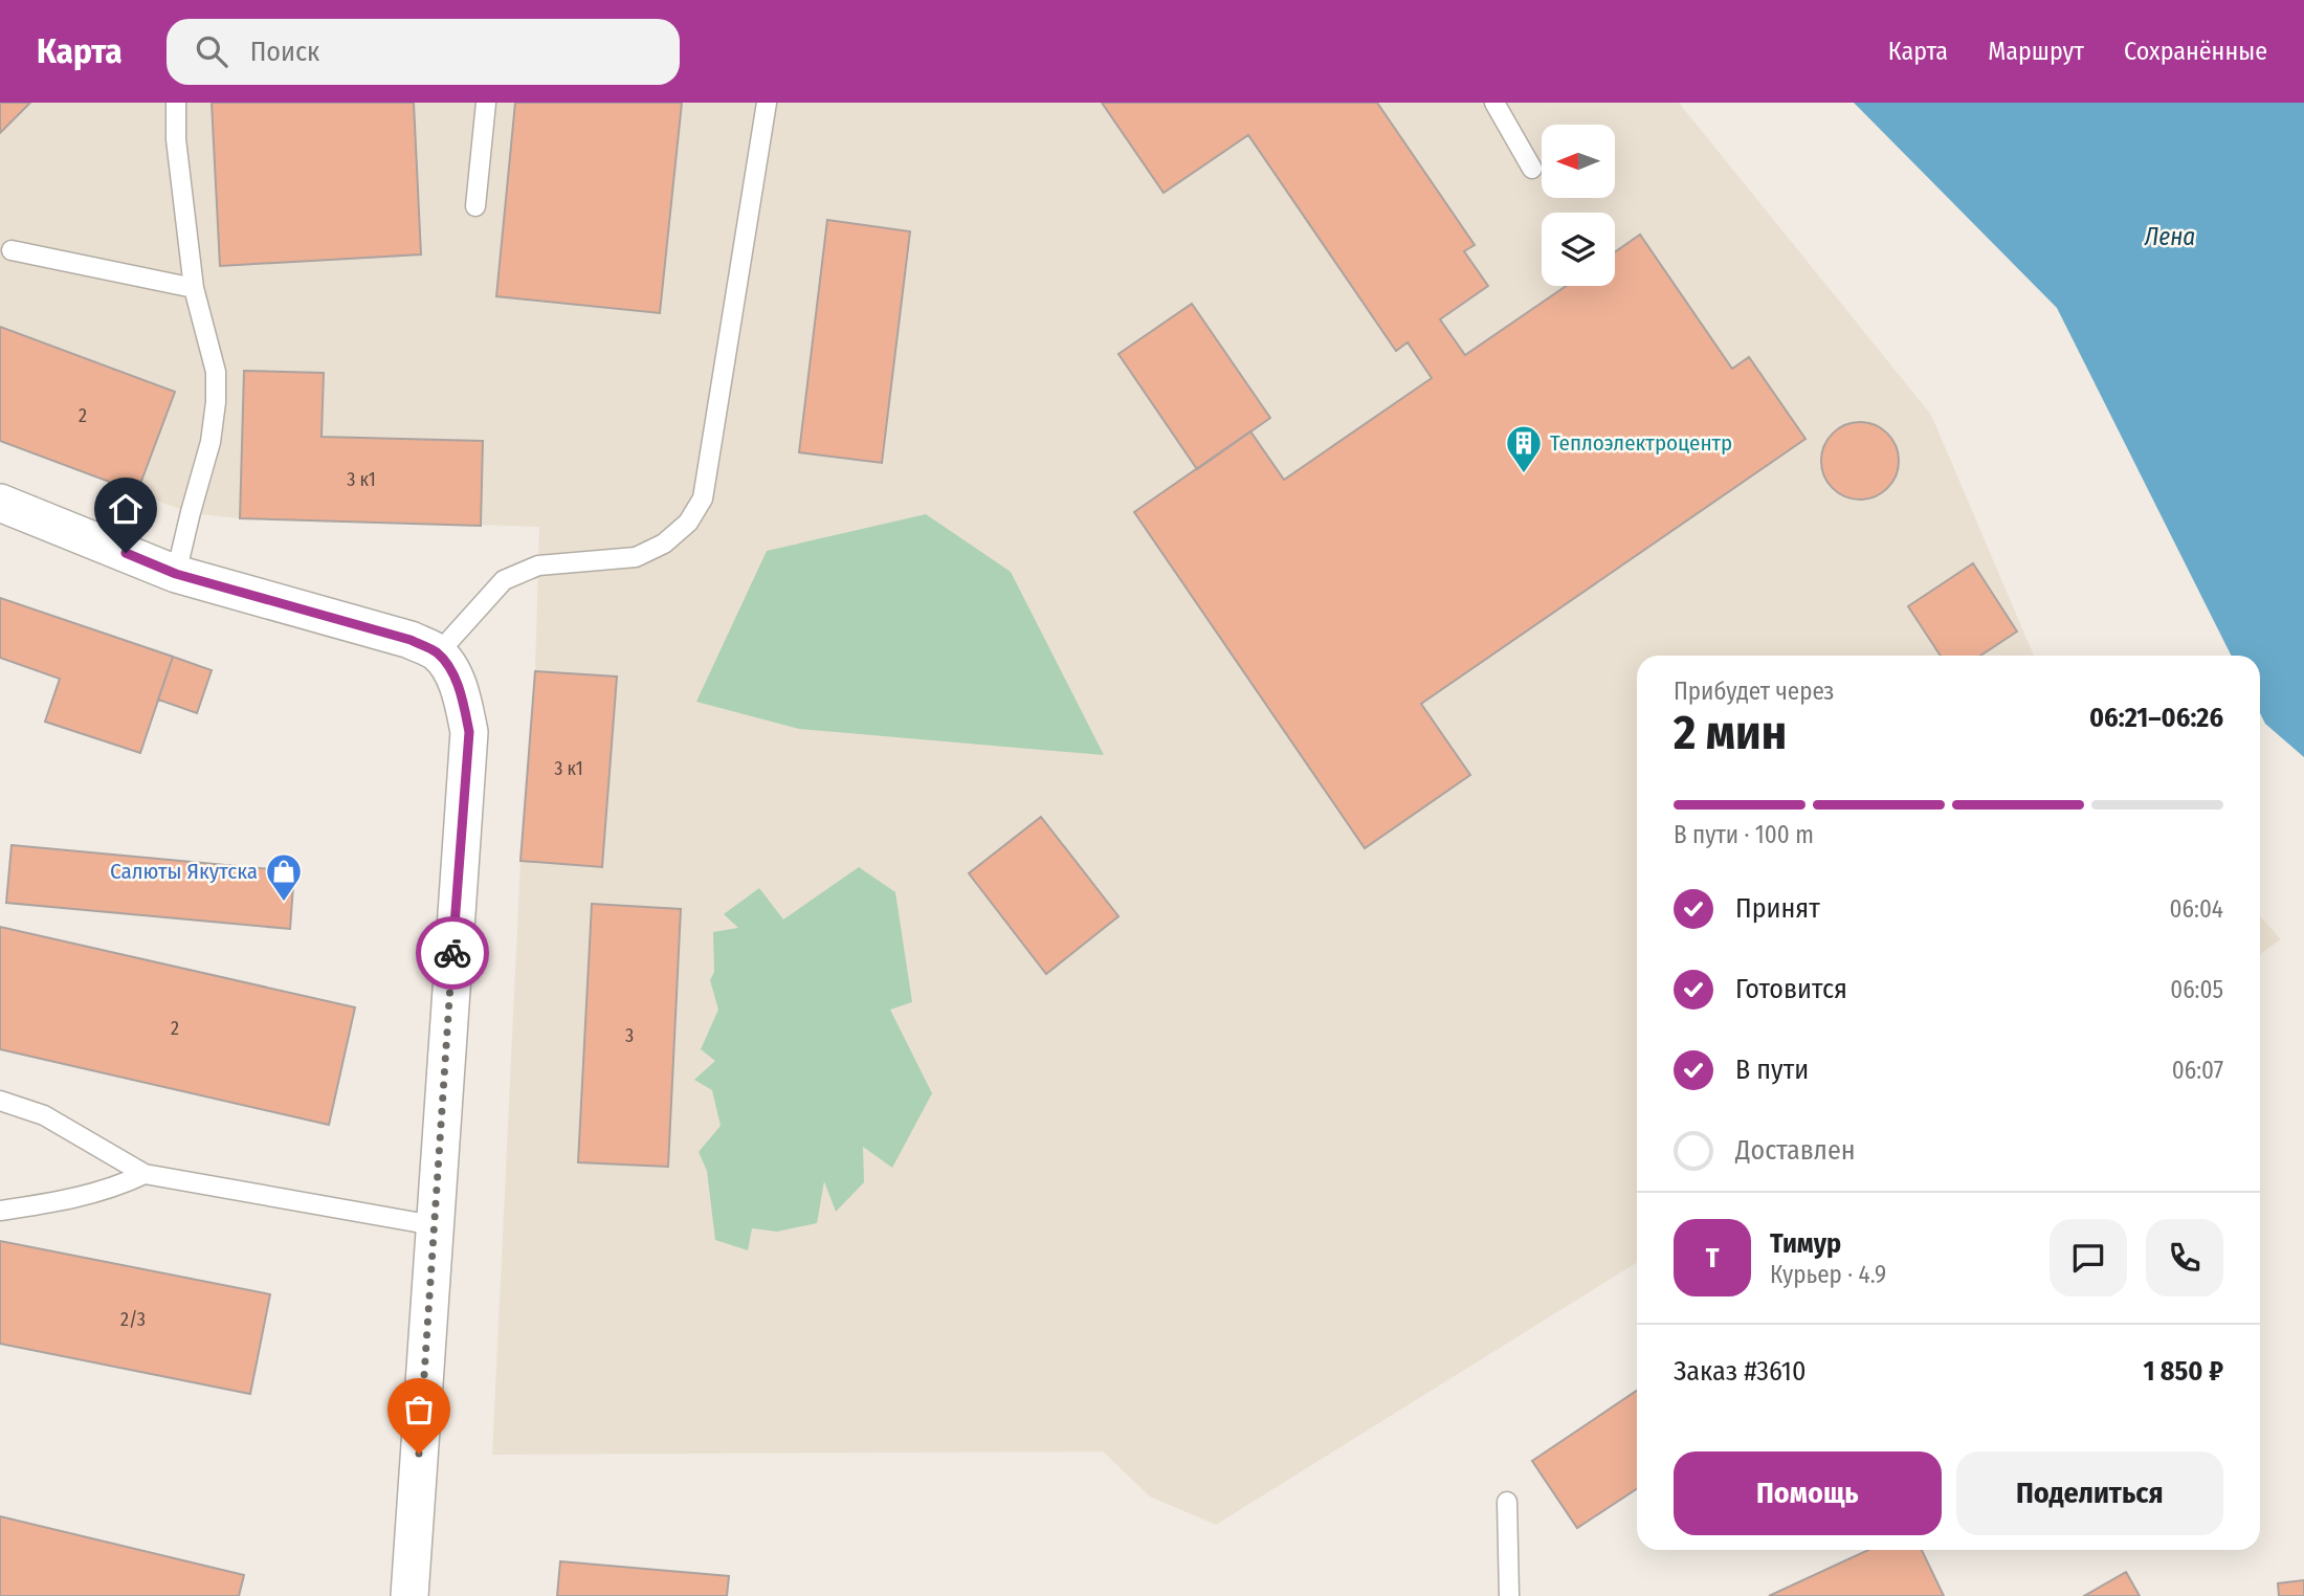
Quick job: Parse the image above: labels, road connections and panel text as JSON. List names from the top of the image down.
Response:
{
  "water": ["Лена"],
  "places": {
    "building": ["Теплоэлектроцентр"],
    "shop": ["Салюты Якутска"]
  },
  "house_numbers": [
    "2",
    "3 к1",
    "3 к1",
    "2",
    "3",
    "2/3"
  ],
  "north": "left",
  "page": {
    "header": "Карта",
    "search": "Поиск",
    "nav": ["Карта", "Маршрут", "Сохранённые"],
    "heading": ["2 мин", "Прибудет через", "06:21–06:26"],
    "panel": [
      "Тимур",
      "Курьер · 4.9",
      "Заказ #3610",
      "1 850 ₽"
    ],
    "bar": "В пути · 100 m",
    "list": [
      ["Принят", "06:04"],
      ["Готовится", "06:05"],
      ["В пути", "06:07"],
      "Доставлен"
    ],
    "round": "Т",
    "buttons": ["Помощь", "Поделиться"]
  }
}
